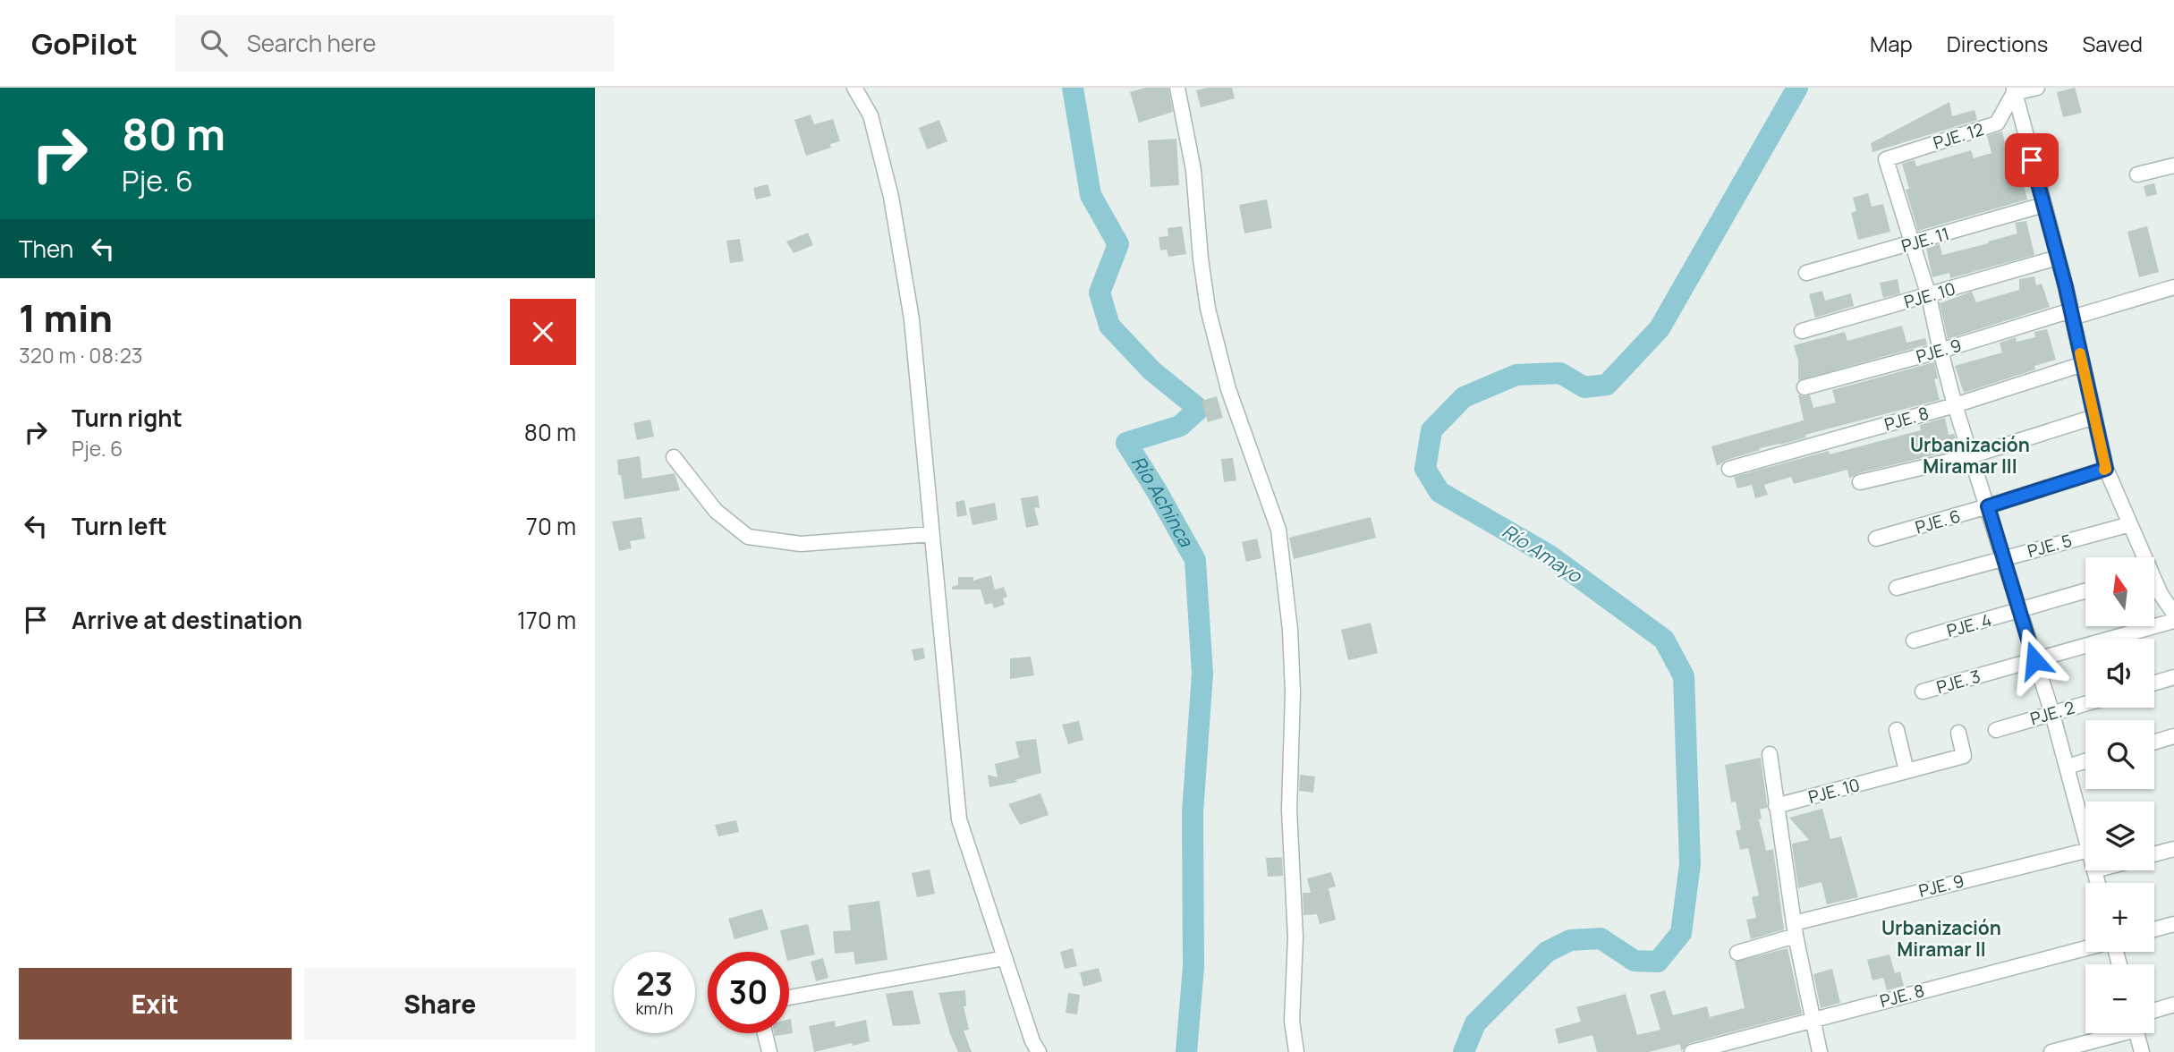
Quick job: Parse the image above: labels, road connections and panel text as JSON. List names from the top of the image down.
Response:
{
  "streets": {
    "street": [
      "PJE. 12",
      "PJE. 11",
      "PJE. 10",
      "PJE. 9",
      "PJE. 8",
      "PJE. 6",
      "PJE. 5",
      "PJE. 4",
      "PJE. 3",
      "PJE. 2"
    ]
  },
  "crossings": [
    ["PJE. 12", "PJE. 11"]
  ],
  "districts": ["Urbanización Miramar III", "Urbanización Miramar II"],
  "water": ["Río Achinca", "Río Amayo"],
  "north": "top",
  "page": {
    "header": "GoPilot",
    "search": "Search here",
    "nav": ["Map", "Directions", "Saved"],
    "turn": ["80 m", "Pje. 6"],
    "then": "Then",
    "heading": ["1 min", "320 m · 08:23"],
    "list": [
      {
        "name": "Turn right",
        "note": "Pje. 6",
        "value": "80 m"
      },
      {
        "name": "Turn left",
        "value": "70 m"
      },
      {
        "name": "Arrive at destination",
        "value": "170 m"
      }
    ],
    "map_buttons": ["+", "−"],
    "speed": "23 km/h",
    "limit": "30",
    "buttons": ["Exit", "Share"]
  }
}
